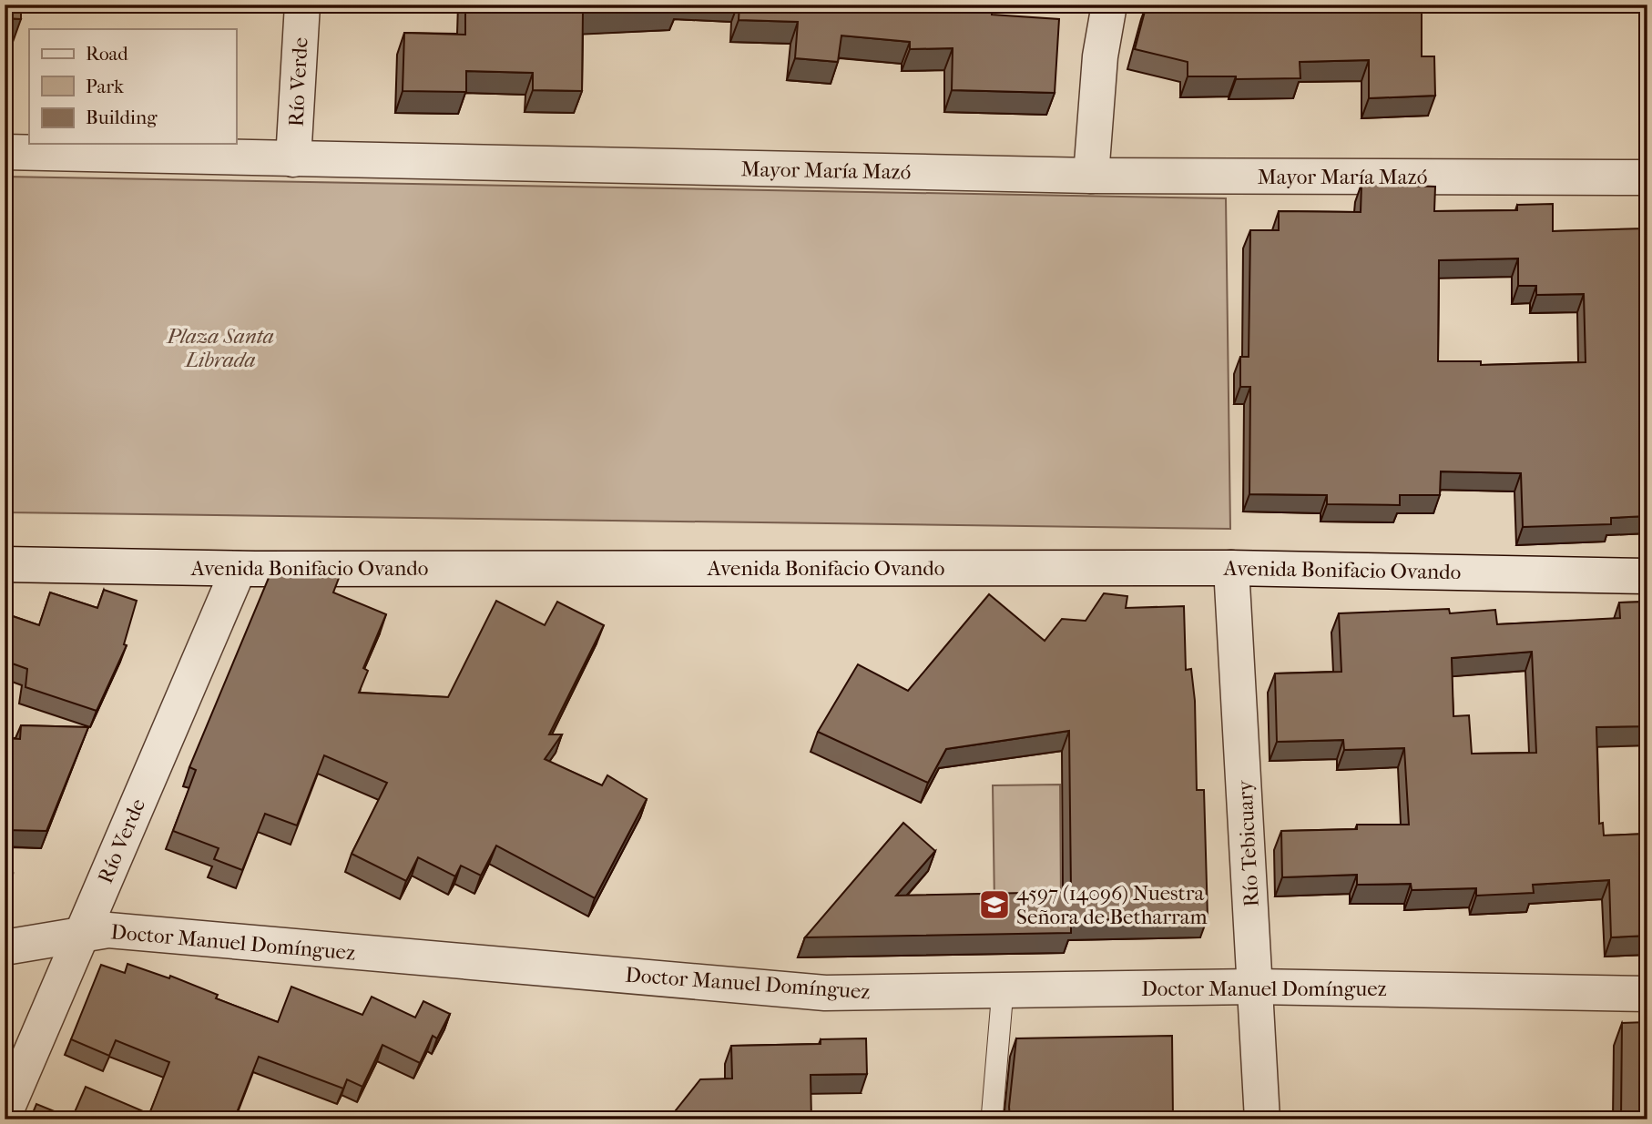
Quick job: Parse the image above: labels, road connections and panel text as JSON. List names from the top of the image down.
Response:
{
  "streets": {
    "street": [
      "Río Verde",
      "Mayor María Mazó",
      "Avenida Bonifacio Ovando",
      "Río Tebicuary",
      "Doctor Manuel Domínguez"
    ]
  },
  "crossings": [
    ["Río Verde", "Mayor María Mazó"],
    ["Río Verde", "Avenida Bonifacio Ovando"],
    ["Río Verde", "Doctor Manuel Domínguez"],
    ["Avenida Bonifacio Ovando", "Río Tebicuary"],
    ["Río Tebicuary", "Doctor Manuel Domínguez"]
  ],
  "parks": ["Plaza Santa Librada"],
  "places": {
    "school or university": ["4597 (14096) Nuestra Señora de Betharram"]
  },
  "legend": ["Road", "Park", "Building"]
}
